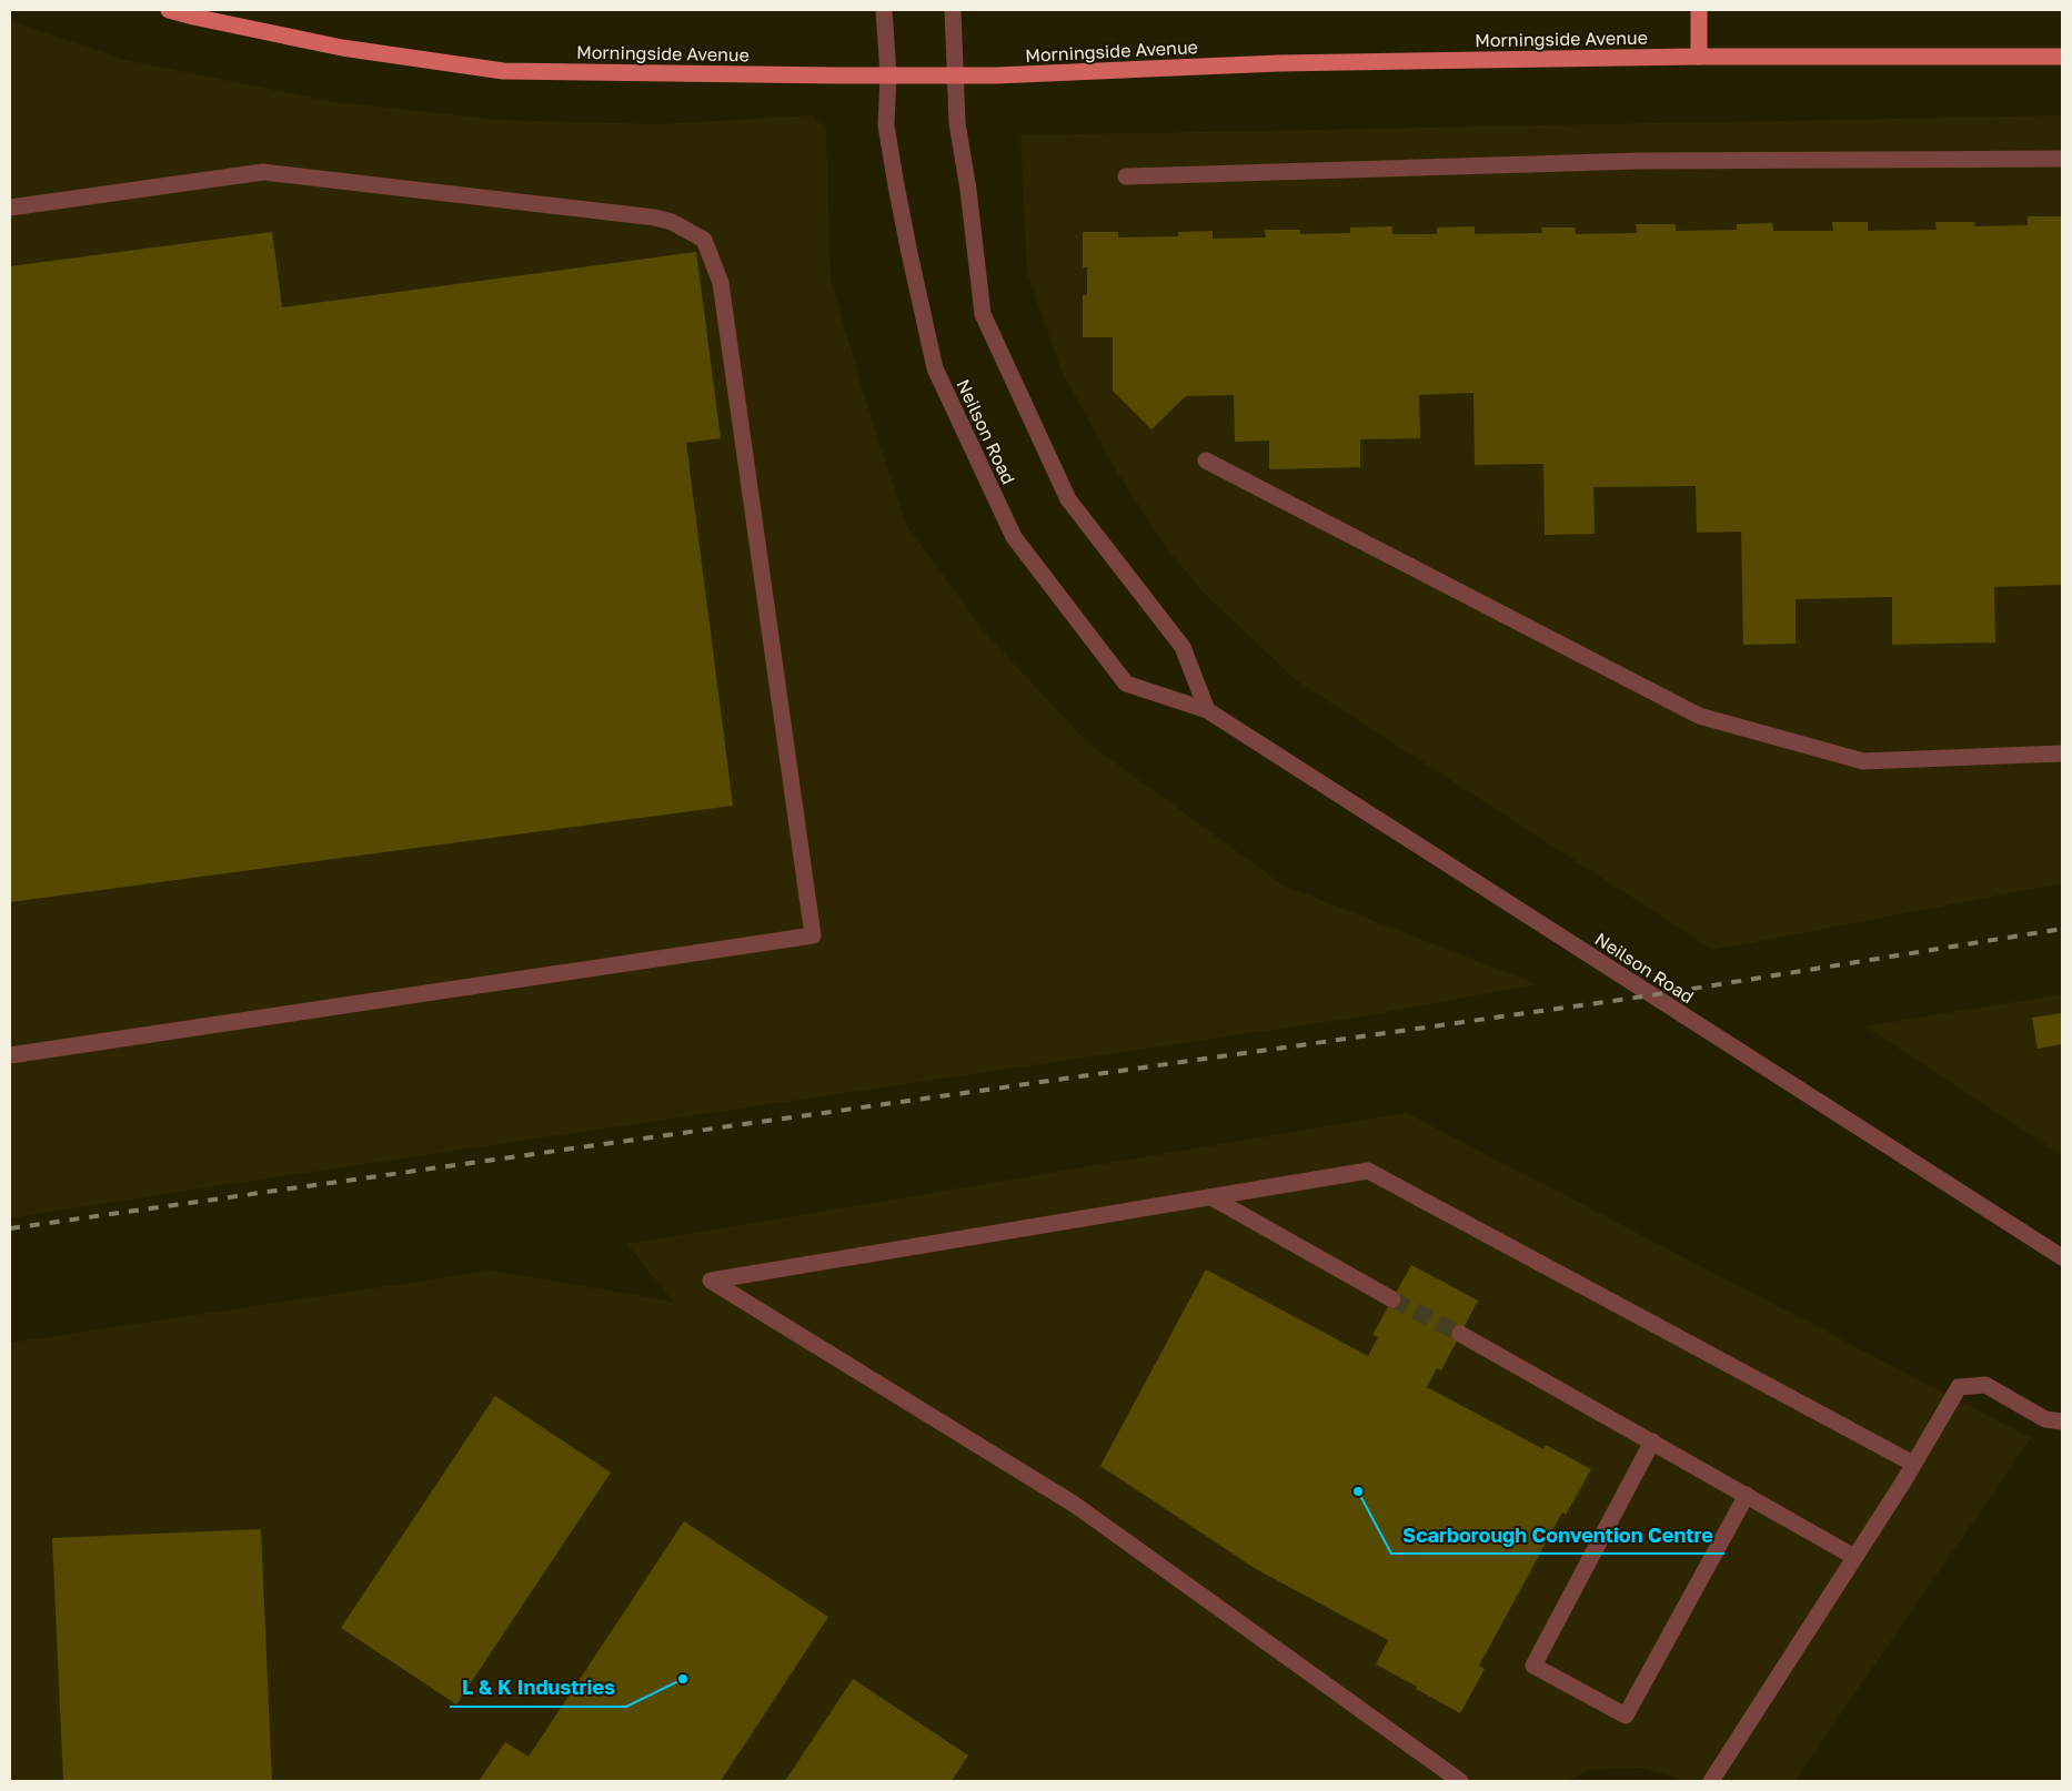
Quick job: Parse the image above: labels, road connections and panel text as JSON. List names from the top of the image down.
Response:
{
  "streets": {
    "main road": ["Morningside Avenue"],
    "street": ["Neilson Road"]
  },
  "crossings": [
    ["Morningside Avenue", "Neilson Road"]
  ],
  "places": ["Scarborough Convention Centre", "L & K Industries"]
}
